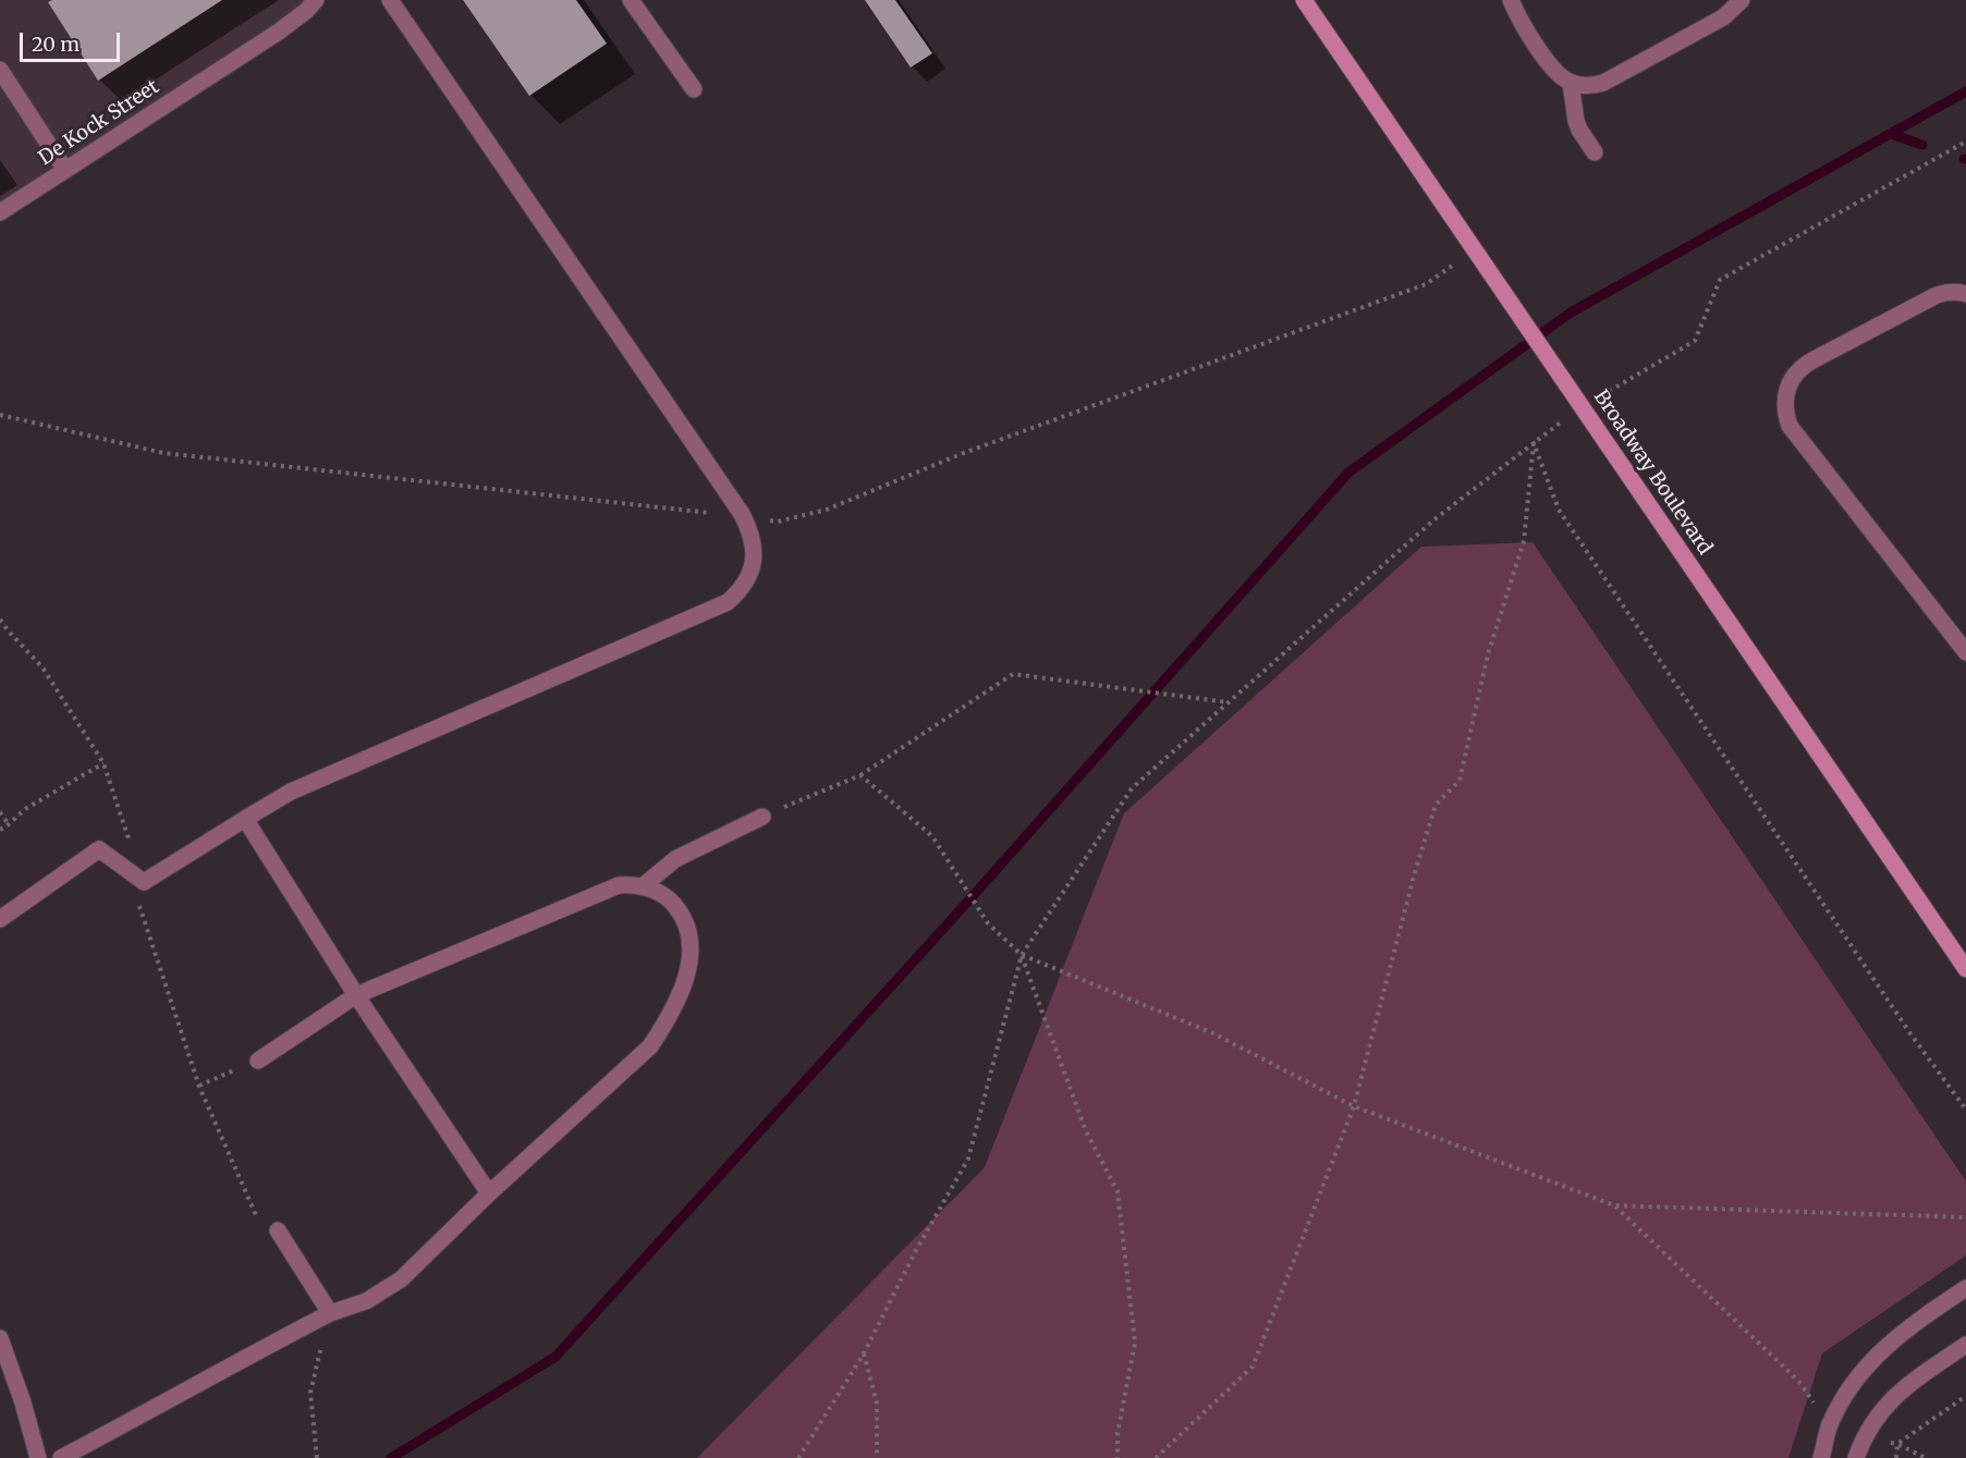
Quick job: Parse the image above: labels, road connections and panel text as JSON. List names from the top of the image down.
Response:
{
  "streets": {
    "main road": ["Broadway Boulevard"],
    "street": ["De Kock Street"]
  },
  "scale_bar": "20 m"
}
